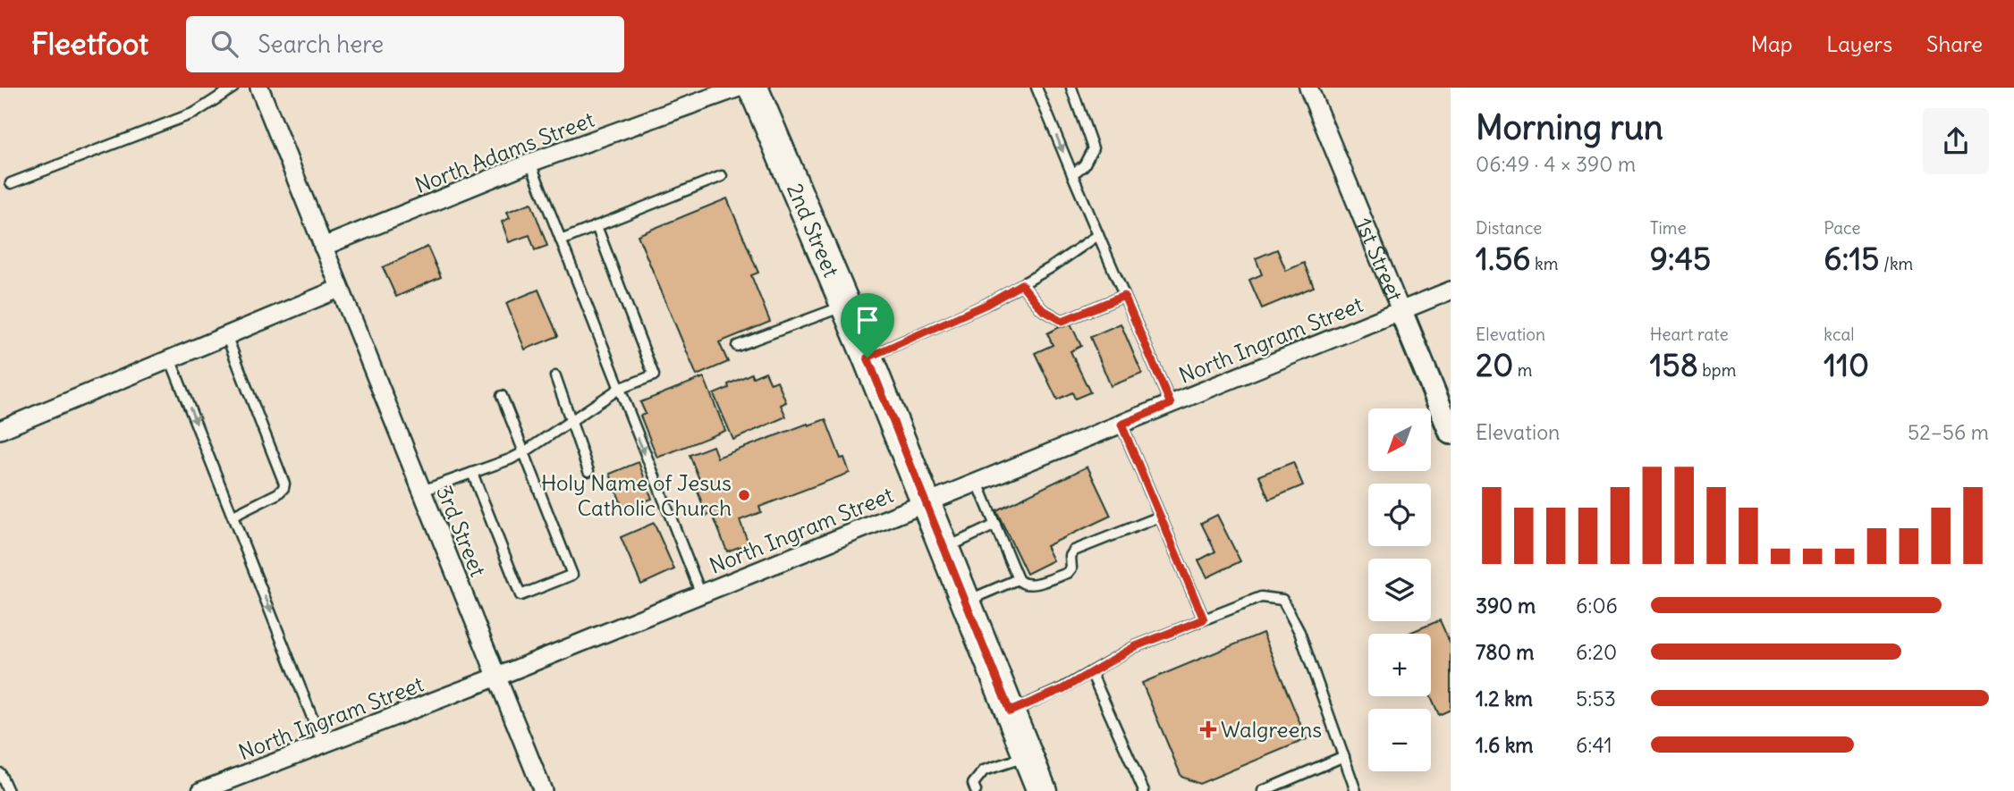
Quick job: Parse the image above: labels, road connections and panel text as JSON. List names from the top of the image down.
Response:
{
  "streets": {
    "main road": ["2nd Street"],
    "street": [
      "North Adams Street",
      "1st Street",
      "North Ingram Street",
      "3rd Street"
    ]
  },
  "crossings": [
    ["North Adams Street", "3rd Street"],
    ["2nd Street", "North Ingram Street"],
    ["1st Street", "North Ingram Street"],
    ["North Ingram Street", "3rd Street"]
  ],
  "places": {
    "other": ["Holy Name of Jesus Catholic Church"],
    "health": ["Walgreens"]
  },
  "north": "bottom left",
  "page": {
    "header": "Fleetfoot",
    "search": "Search here",
    "nav": ["Map", "Layers", "Share"],
    "heading": ["Morning run", "06:49 · 4 × 390 m"],
    "stats": [
      ["Distance", "1.56 km"],
      ["Time", "9:45"],
      ["Pace", "6:15 /km"],
      ["Elevation", "20 m"],
      ["Heart rate", "158 bpm"],
      ["kcal", "110"]
    ],
    "chart": ["Elevation", "52–56 m"],
    "map_buttons": ["+", "−"],
    "list": [
      {
        "name": "390 m",
        "note": "6:06"
      },
      {
        "name": "780 m",
        "note": "6:20"
      },
      {
        "name": "1.2 km",
        "note": "5:53"
      },
      {
        "name": "1.6 km",
        "note": "6:41"
      }
    ]
  }
}
